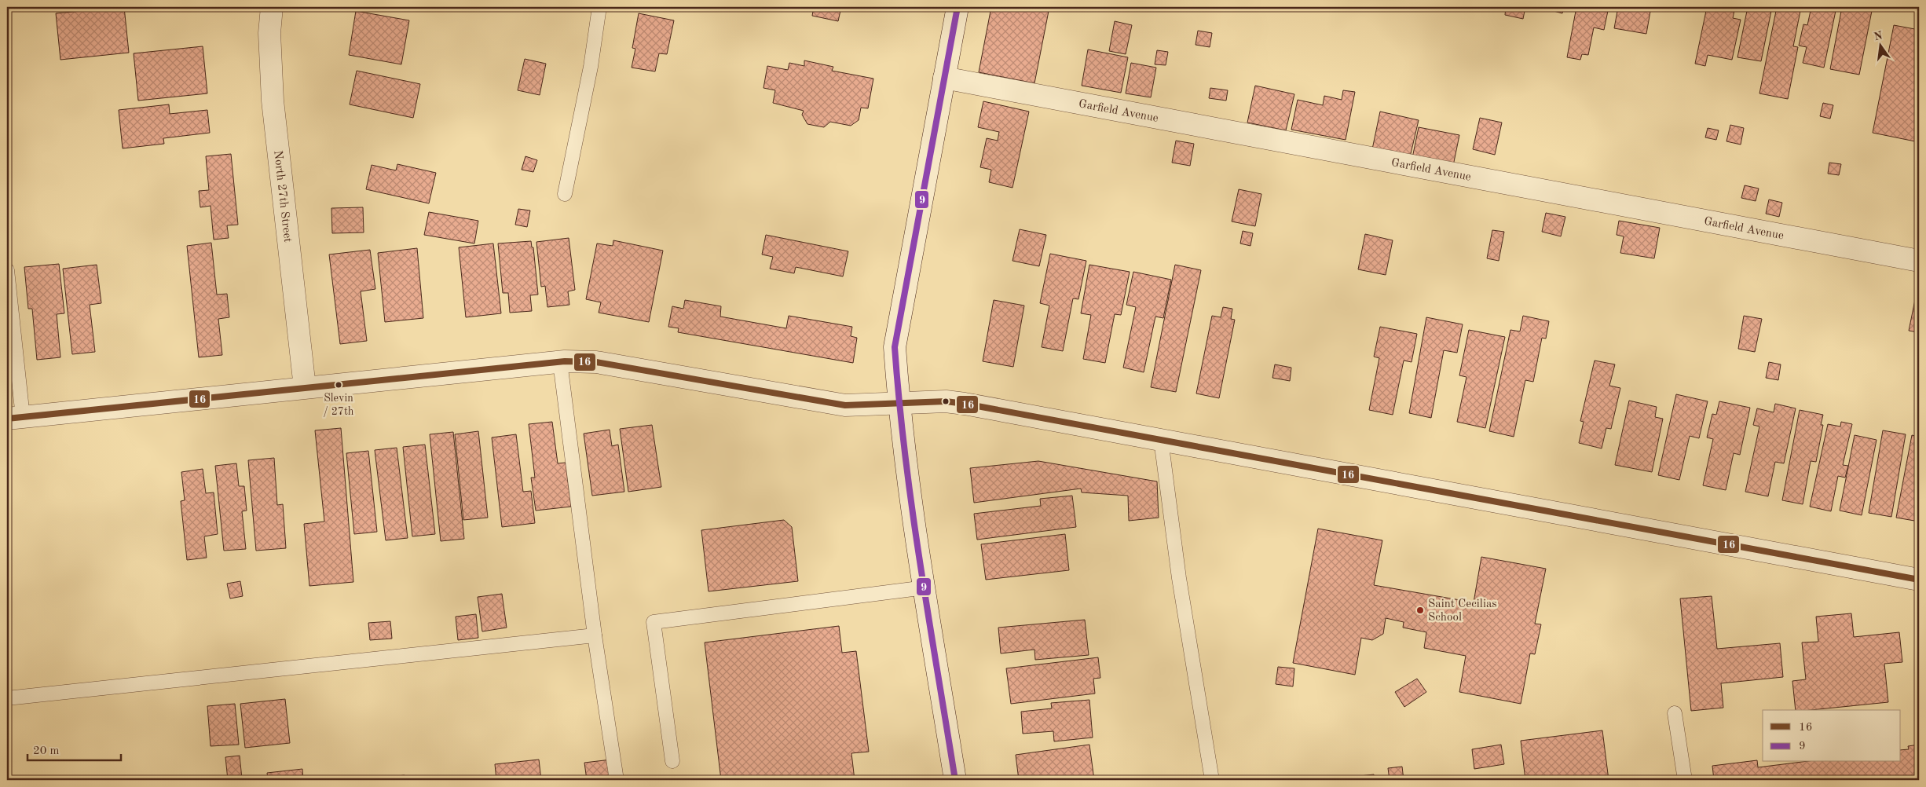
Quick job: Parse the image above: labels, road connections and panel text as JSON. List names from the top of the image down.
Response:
{
  "streets": {
    "street": ["Garfield Avenue", "North 27th Street"]
  },
  "places": ["Slevin / 27th", "Saint Cecilias School"],
  "lines": ["transit line 9", "transit line 16"],
  "legend": ["16", "9"],
  "scale_bar": "20 m",
  "north": "top"
}
